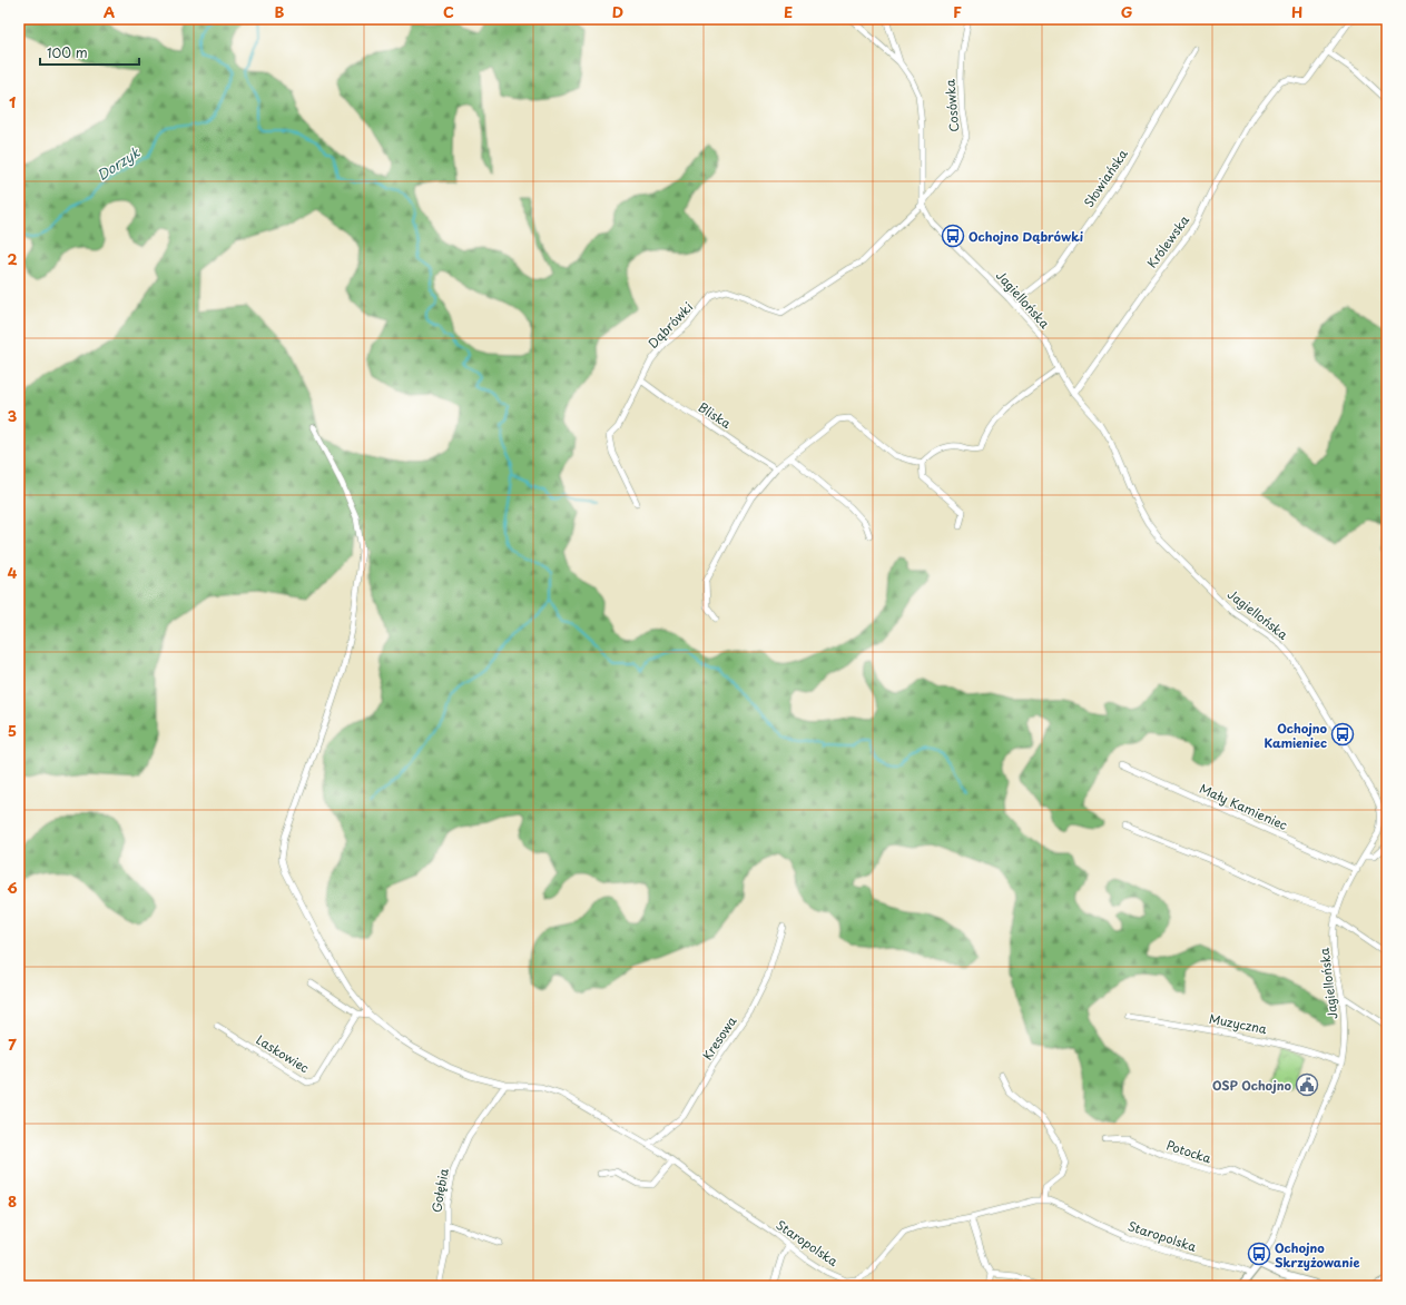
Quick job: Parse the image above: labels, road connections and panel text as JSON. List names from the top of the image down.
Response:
{
  "streets": {
    "street": [
      "Cosówka",
      "Słowiańska",
      "Królewska",
      "Jagiellońska",
      "Dąbrówki",
      "Bliska",
      "Mały Kamieniec",
      "Muzyczna",
      "Kresowa",
      "Laskowiec",
      "Potocka",
      "Gołębia",
      "Staropolska"
    ]
  },
  "crossings": [
    ["Cosówka", "Jagiellońska"],
    ["Cosówka", "Dąbrówki"],
    ["Słowiańska", "Jagiellońska"],
    ["Królewska", "Jagiellońska"],
    ["Jagiellońska", "Dąbrówki"],
    ["Jagiellońska", "Mały Kamieniec"],
    ["Jagiellońska", "Muzyczna"],
    ["Jagiellońska", "Potocka"],
    ["Jagiellońska", "Staropolska"],
    ["Dąbrówki", "Bliska"],
    ["Kresowa", "Staropolska"],
    ["Gołębia", "Staropolska"]
  ],
  "water": ["Dorzyk"],
  "places": {
    "bus stop": ["Ochojno Dąbrówki", "Ochojno Kamieniec", "Ochojno Skrzyżowanie"],
    "public building": ["OSP Ochojno"]
  },
  "scale_bar": "100 m",
  "grid": {
    "columns": [
      "A",
      "B",
      "C",
      "D",
      "E",
      "F",
      "G",
      "H"
    ],
    "rows": [
      "1",
      "2",
      "3",
      "4",
      "5",
      "6",
      "7",
      "8"
    ]
  }
}
